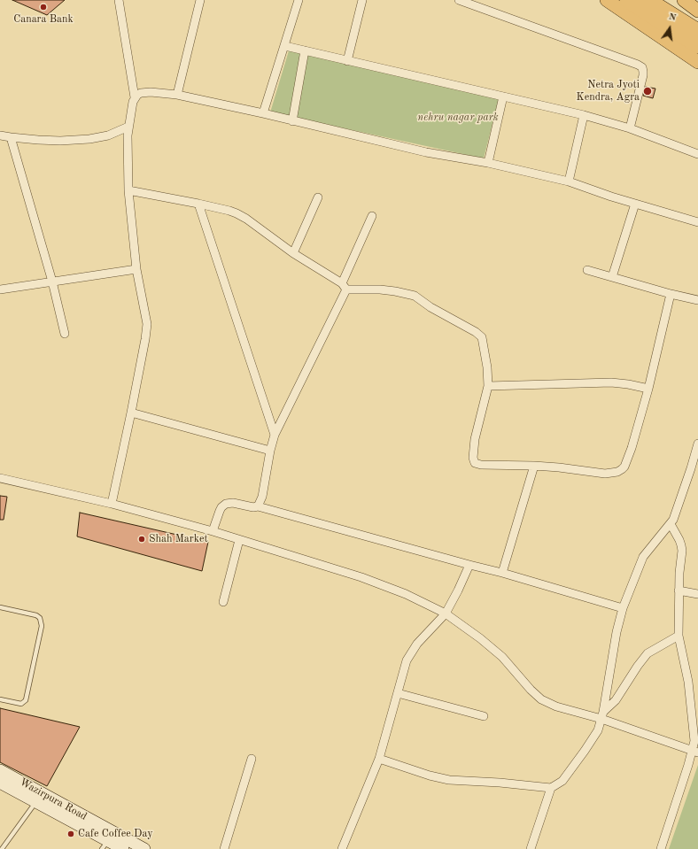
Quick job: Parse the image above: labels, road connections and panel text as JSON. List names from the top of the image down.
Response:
{
  "streets": {
    "main road": ["Wazirpura Road"]
  },
  "parks": ["nehru nagar park"],
  "places": [
    "Canara Bank",
    "Netra Jyoti Kendra, Agra",
    "Shah Market",
    "Cafe Coffee Day"
  ],
  "north": "top"
}
